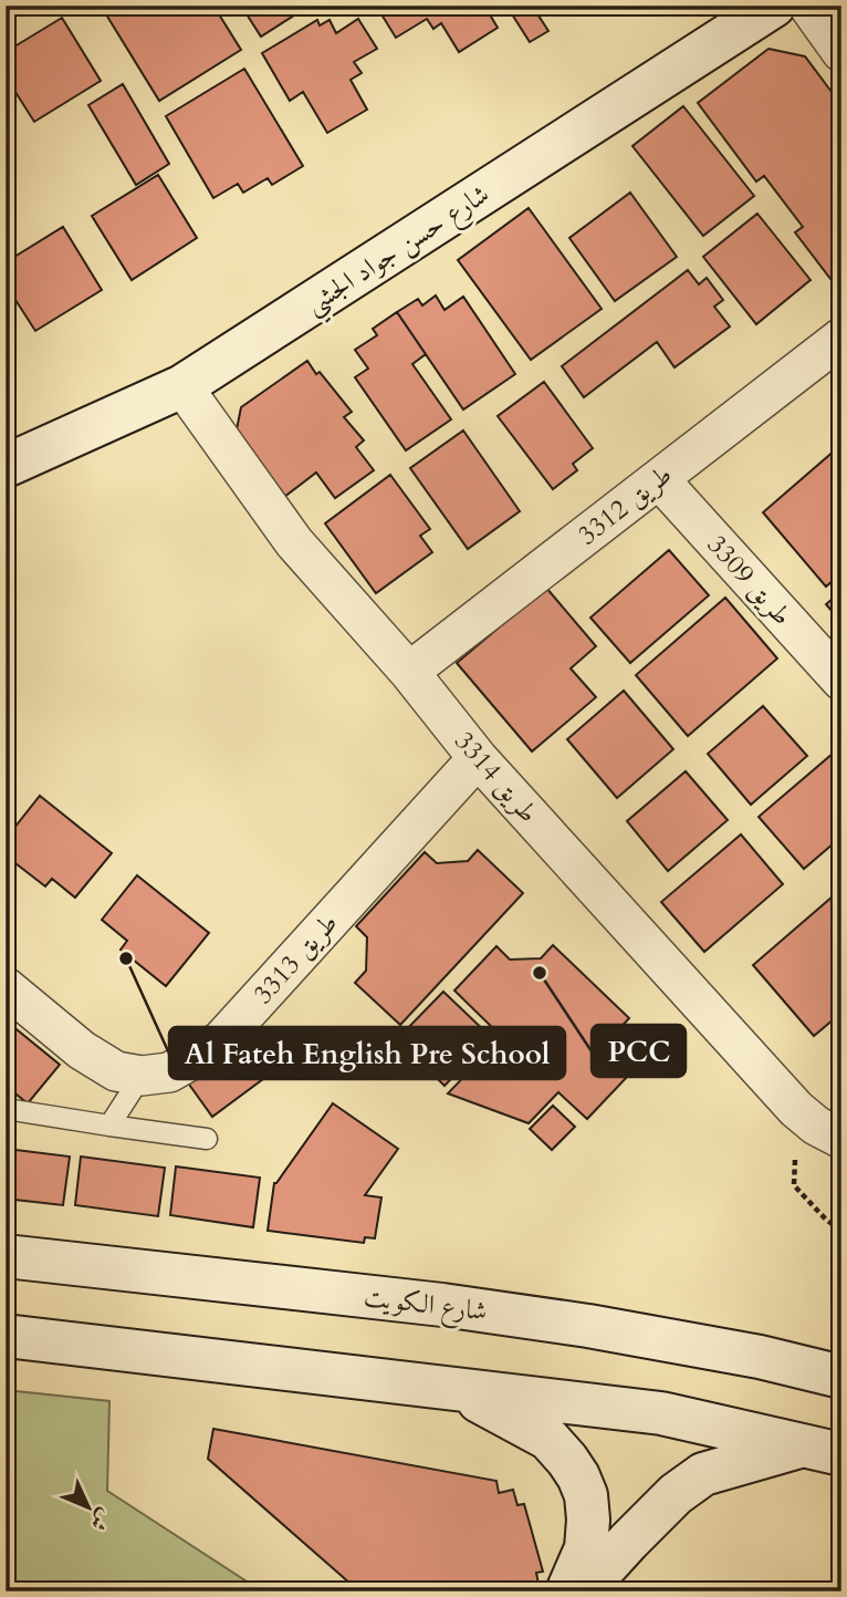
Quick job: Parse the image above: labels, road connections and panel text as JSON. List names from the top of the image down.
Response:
{
  "streets": {
    "main road": ["شارع حسن جواد الجشي", "شارع الكويت"],
    "street": [
      "طريق 3312",
      "طريق 3309",
      "طريق 3314",
      "طريق 3313"
    ]
  },
  "crossings": [
    ["شارع حسن جواد الجشي", "طريق 3314"],
    ["طريق 3312", "طريق 3309"],
    ["طريق 3312", "طريق 3314"],
    ["طريق 3314", "طريق 3313"]
  ],
  "places": ["Al Fateh English Pre School", "PCC"],
  "north": "bottom right"
}
